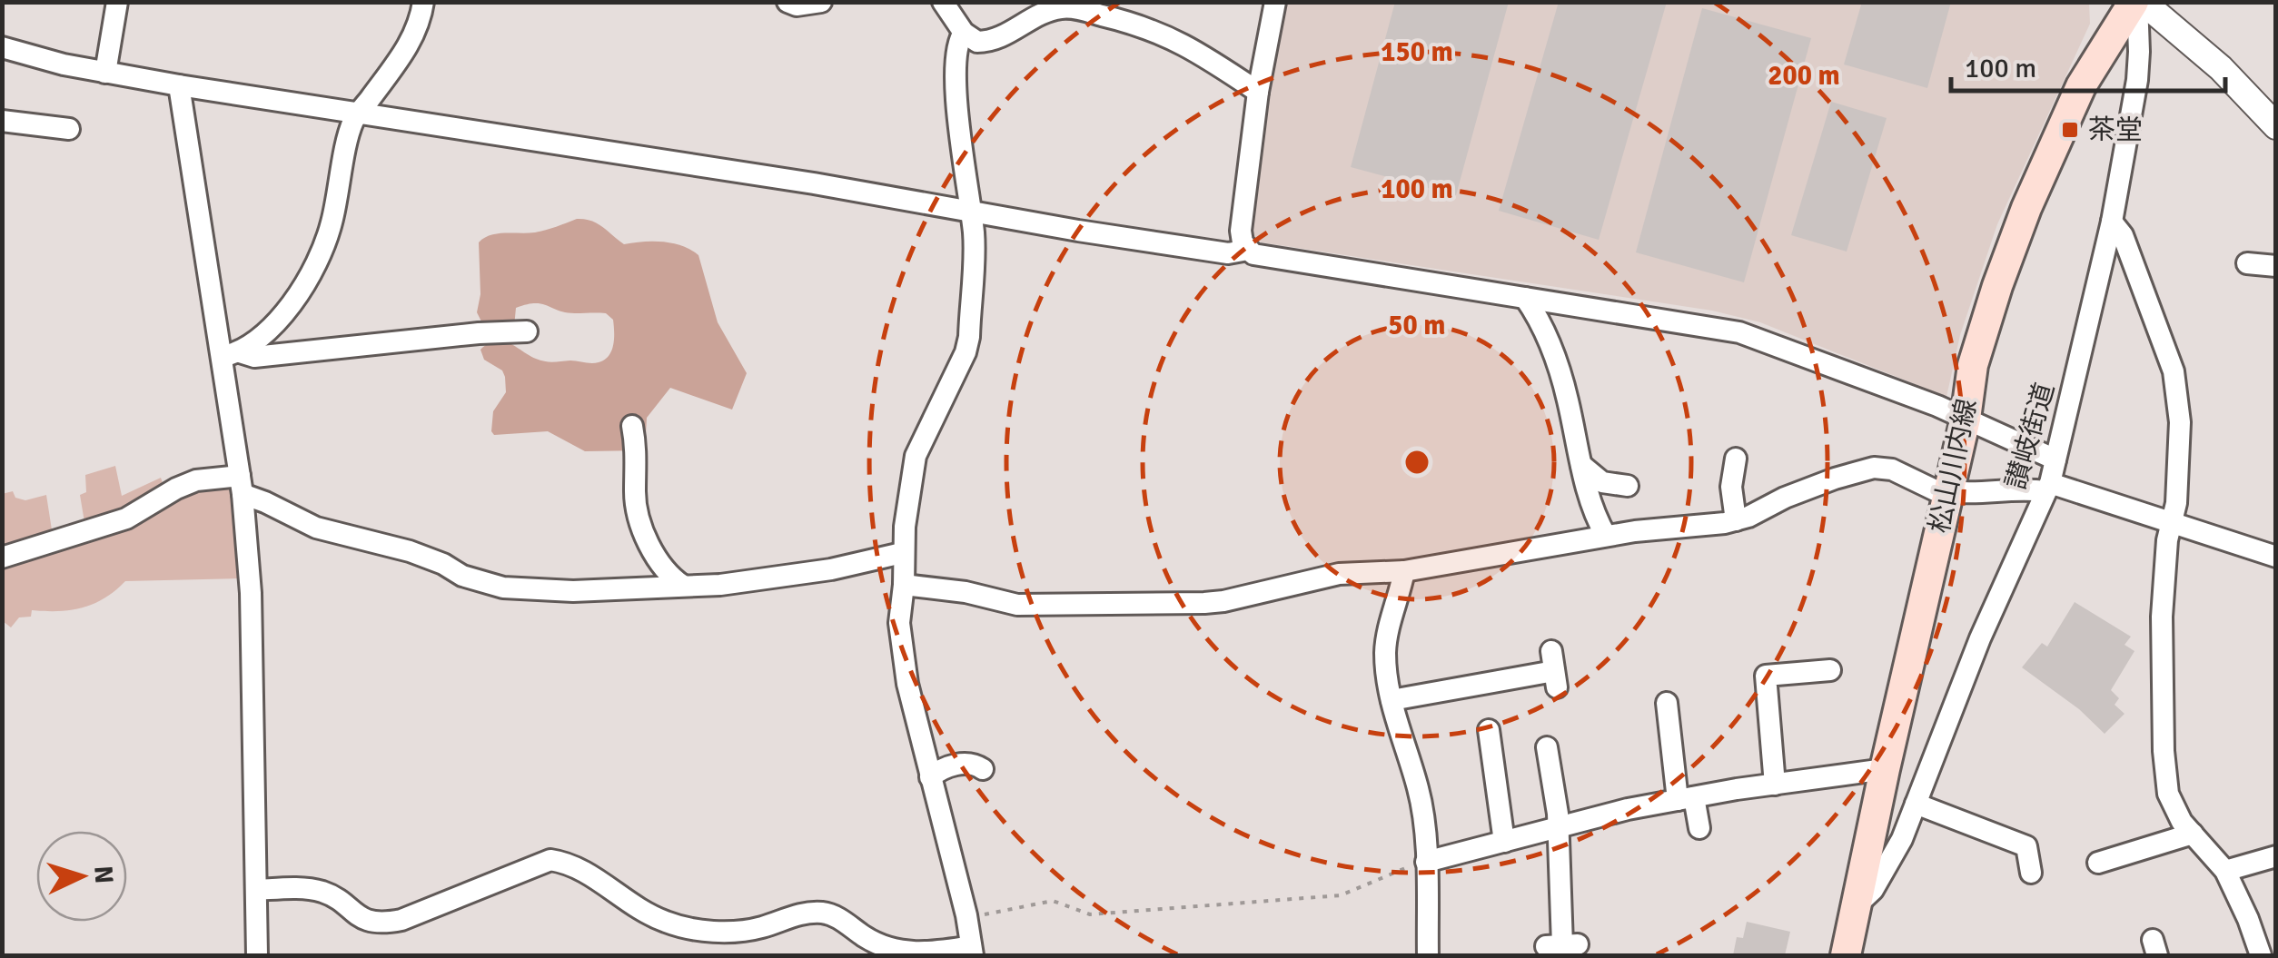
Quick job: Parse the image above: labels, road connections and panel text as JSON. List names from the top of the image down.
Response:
{
  "streets": {
    "main road": ["松山川内線"],
    "street": ["讃岐街道"]
  },
  "crossings": [
    ["讃岐街道", "松山川内線"]
  ],
  "places": {
    "transit": ["茶堂"]
  },
  "scale_bar": "100 m",
  "north": "right",
  "rings": [
    "150 m",
    "200 m",
    "100 m",
    "50 m"
  ]
}
